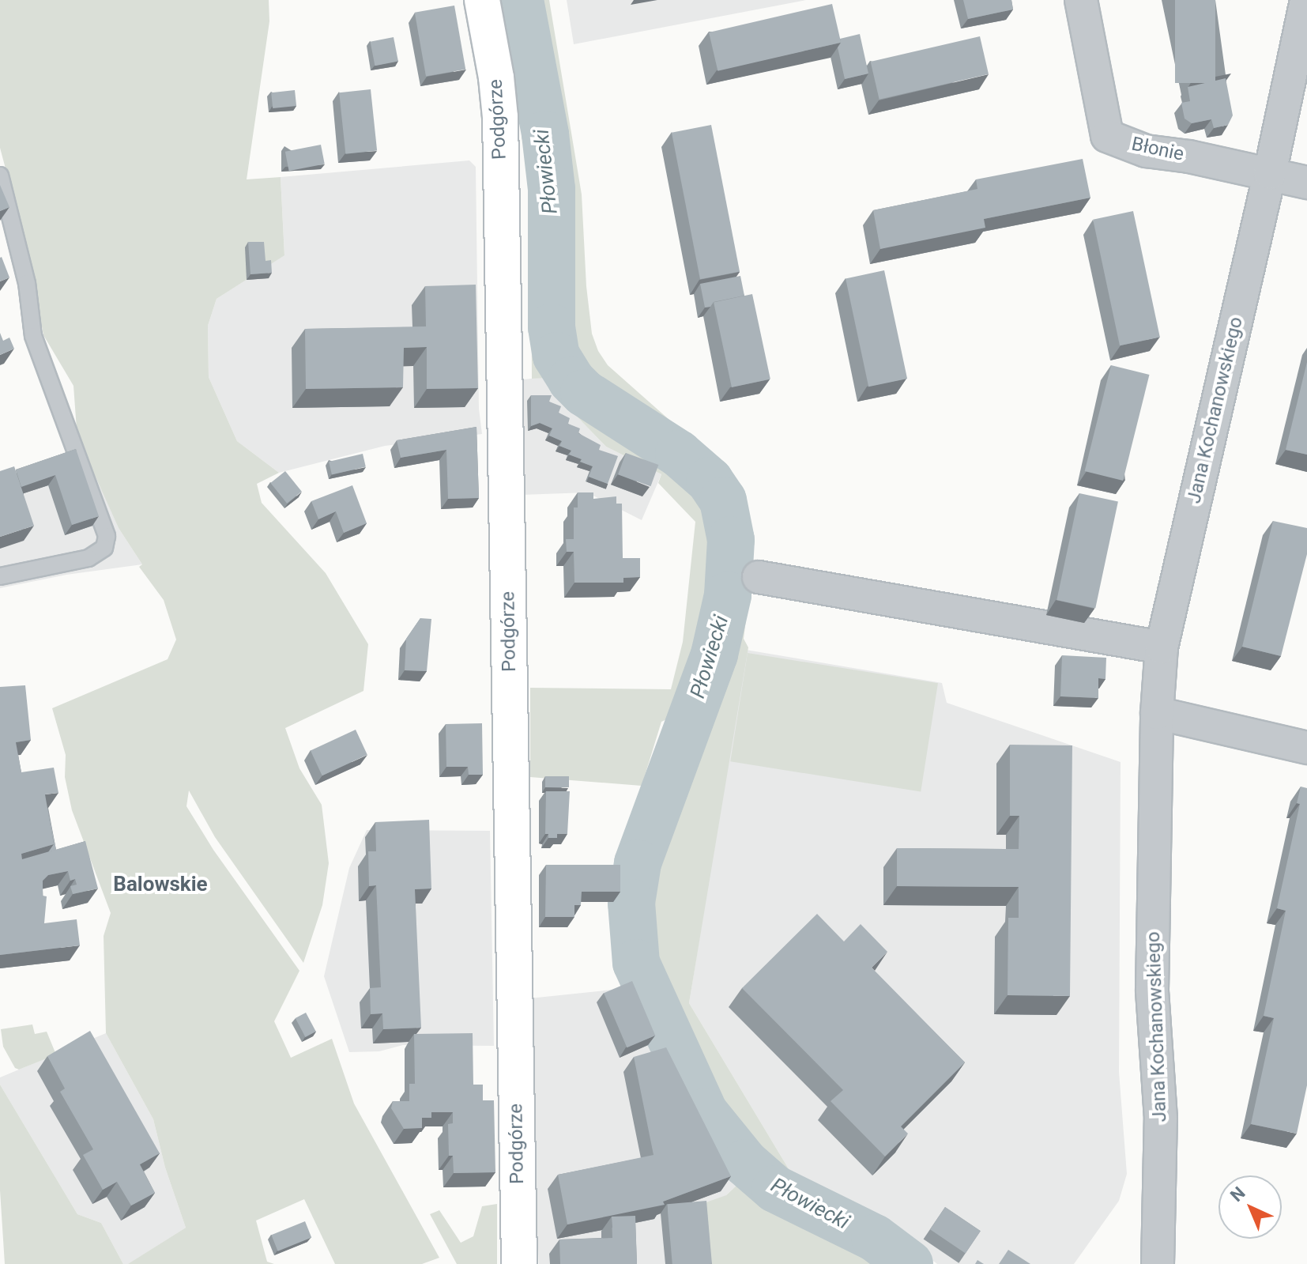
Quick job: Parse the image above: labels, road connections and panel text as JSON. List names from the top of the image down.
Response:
{
  "streets": {
    "street": ["Podgórze", "Błonie", "Jana Kochanowskiego"]
  },
  "crossings": [
    ["Błonie", "Jana Kochanowskiego"]
  ],
  "districts": ["Balowskie"],
  "water": ["Płowiecki"],
  "north": "top left"
}
